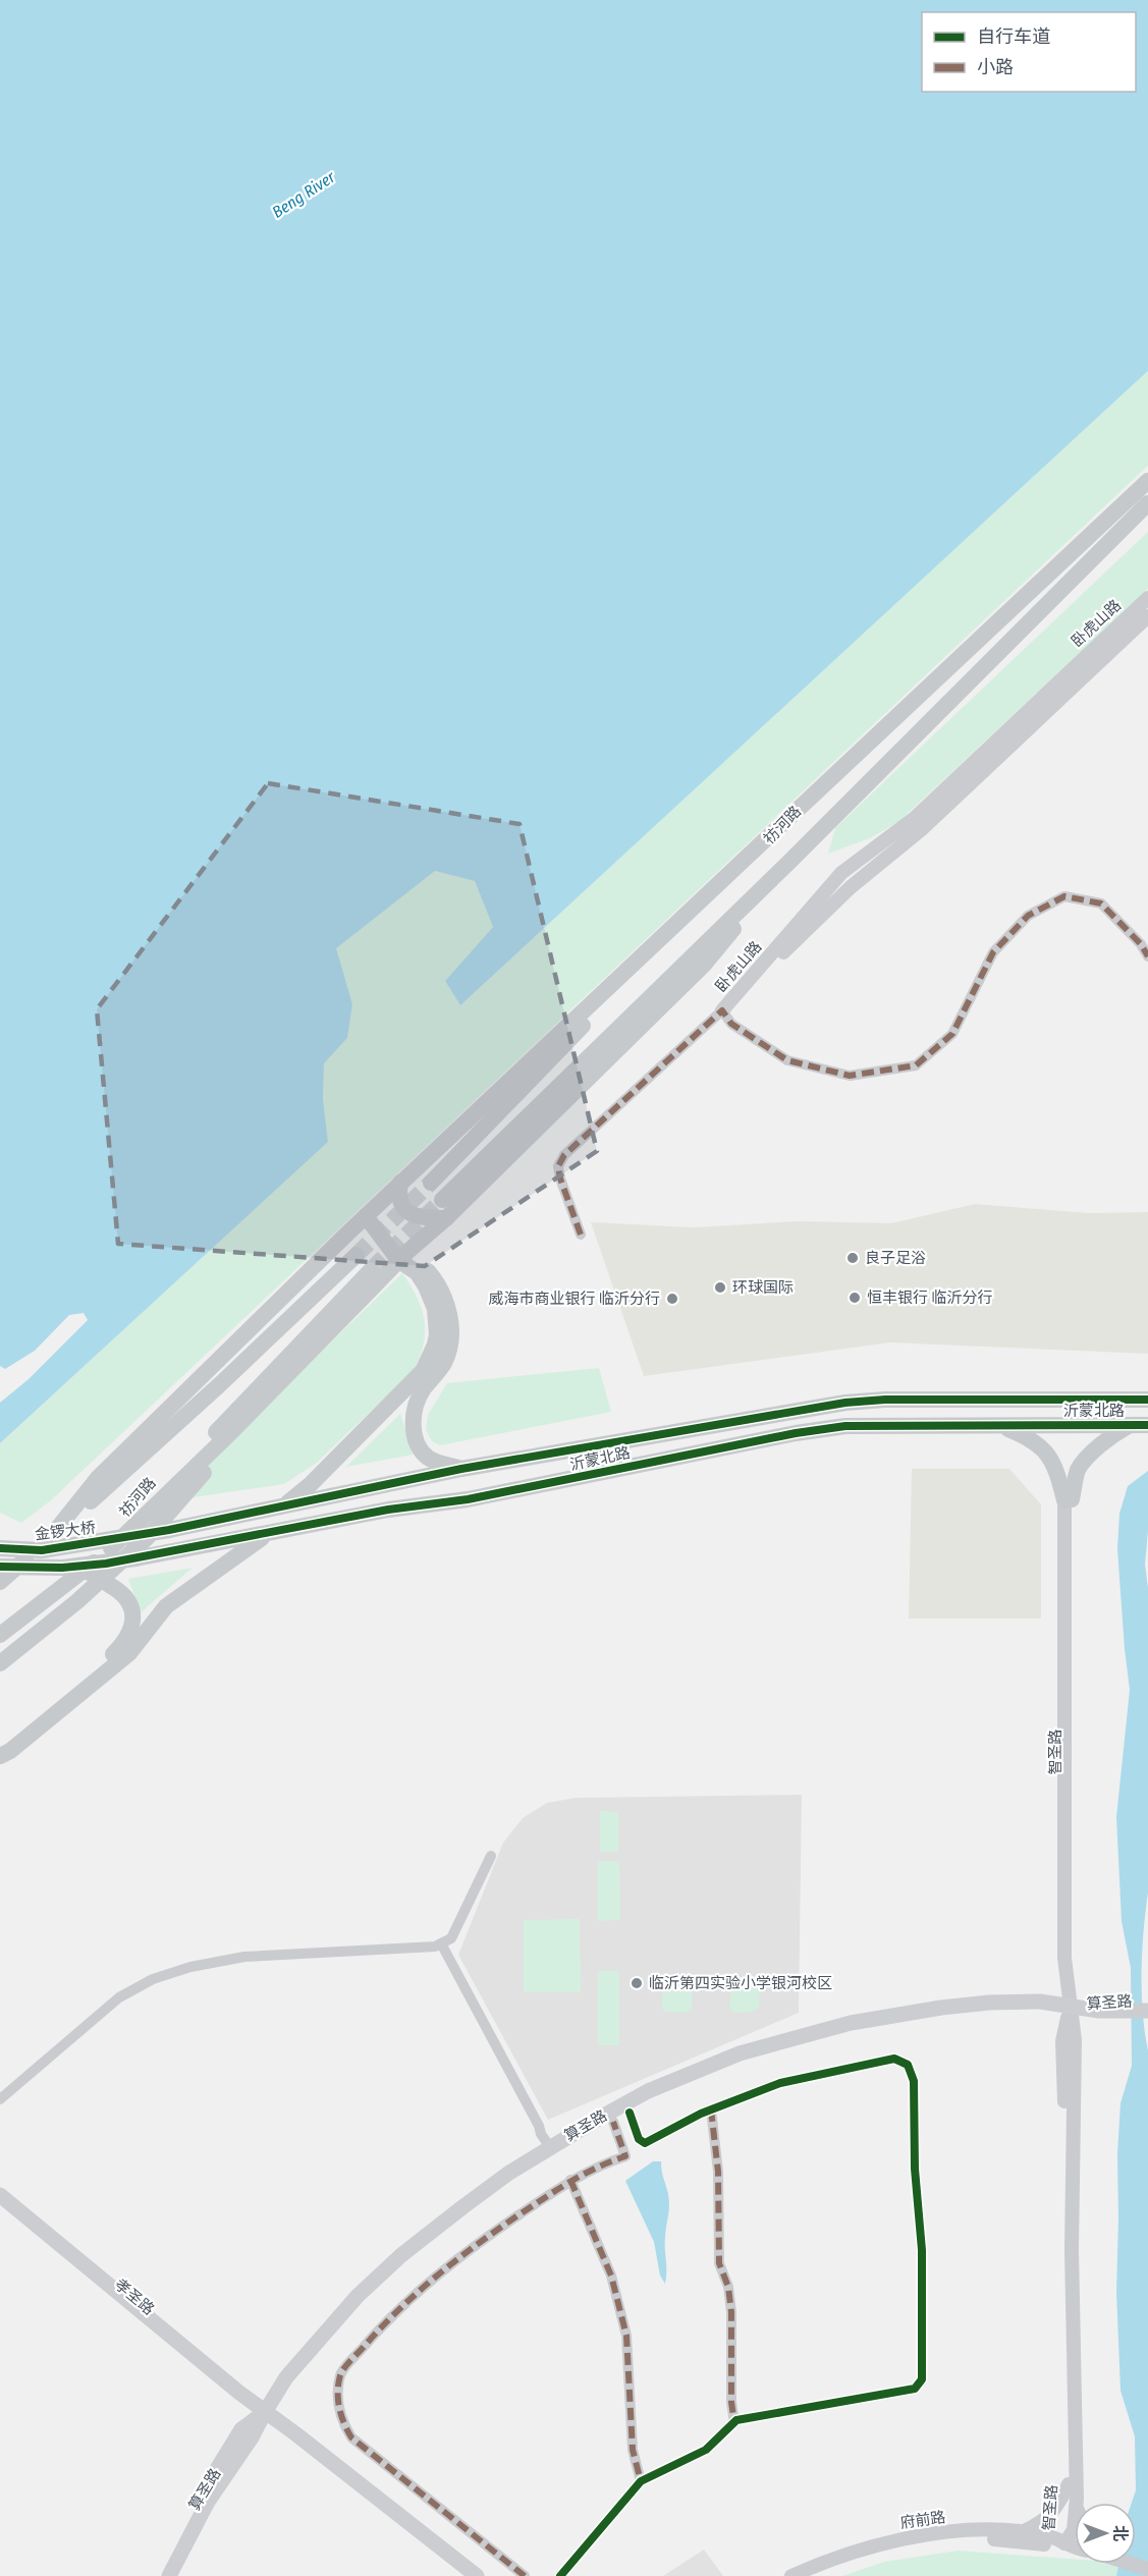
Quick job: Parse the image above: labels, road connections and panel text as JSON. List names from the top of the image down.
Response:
{
  "streets": {
    "main road": [
      "祊河路",
      "沂蒙北路",
      "金锣大桥",
      "算圣路",
      "孝圣路"
    ],
    "street": ["卧虎山路", "智圣路", "府前路"]
  },
  "crossings": [
    ["沂蒙北路", "金锣大桥"],
    ["智圣路", "算圣路"],
    ["智圣路", "府前路"],
    ["算圣路", "孝圣路"]
  ],
  "water": ["Beng River"],
  "places": [
    "良子足浴",
    "环球国际",
    "恒丰银行 临沂分行",
    "威海市商业银行 临沂分行",
    "临沂第四实验小学银河校区"
  ],
  "legend": ["自行车道", "小路"],
  "north": "right"
}
